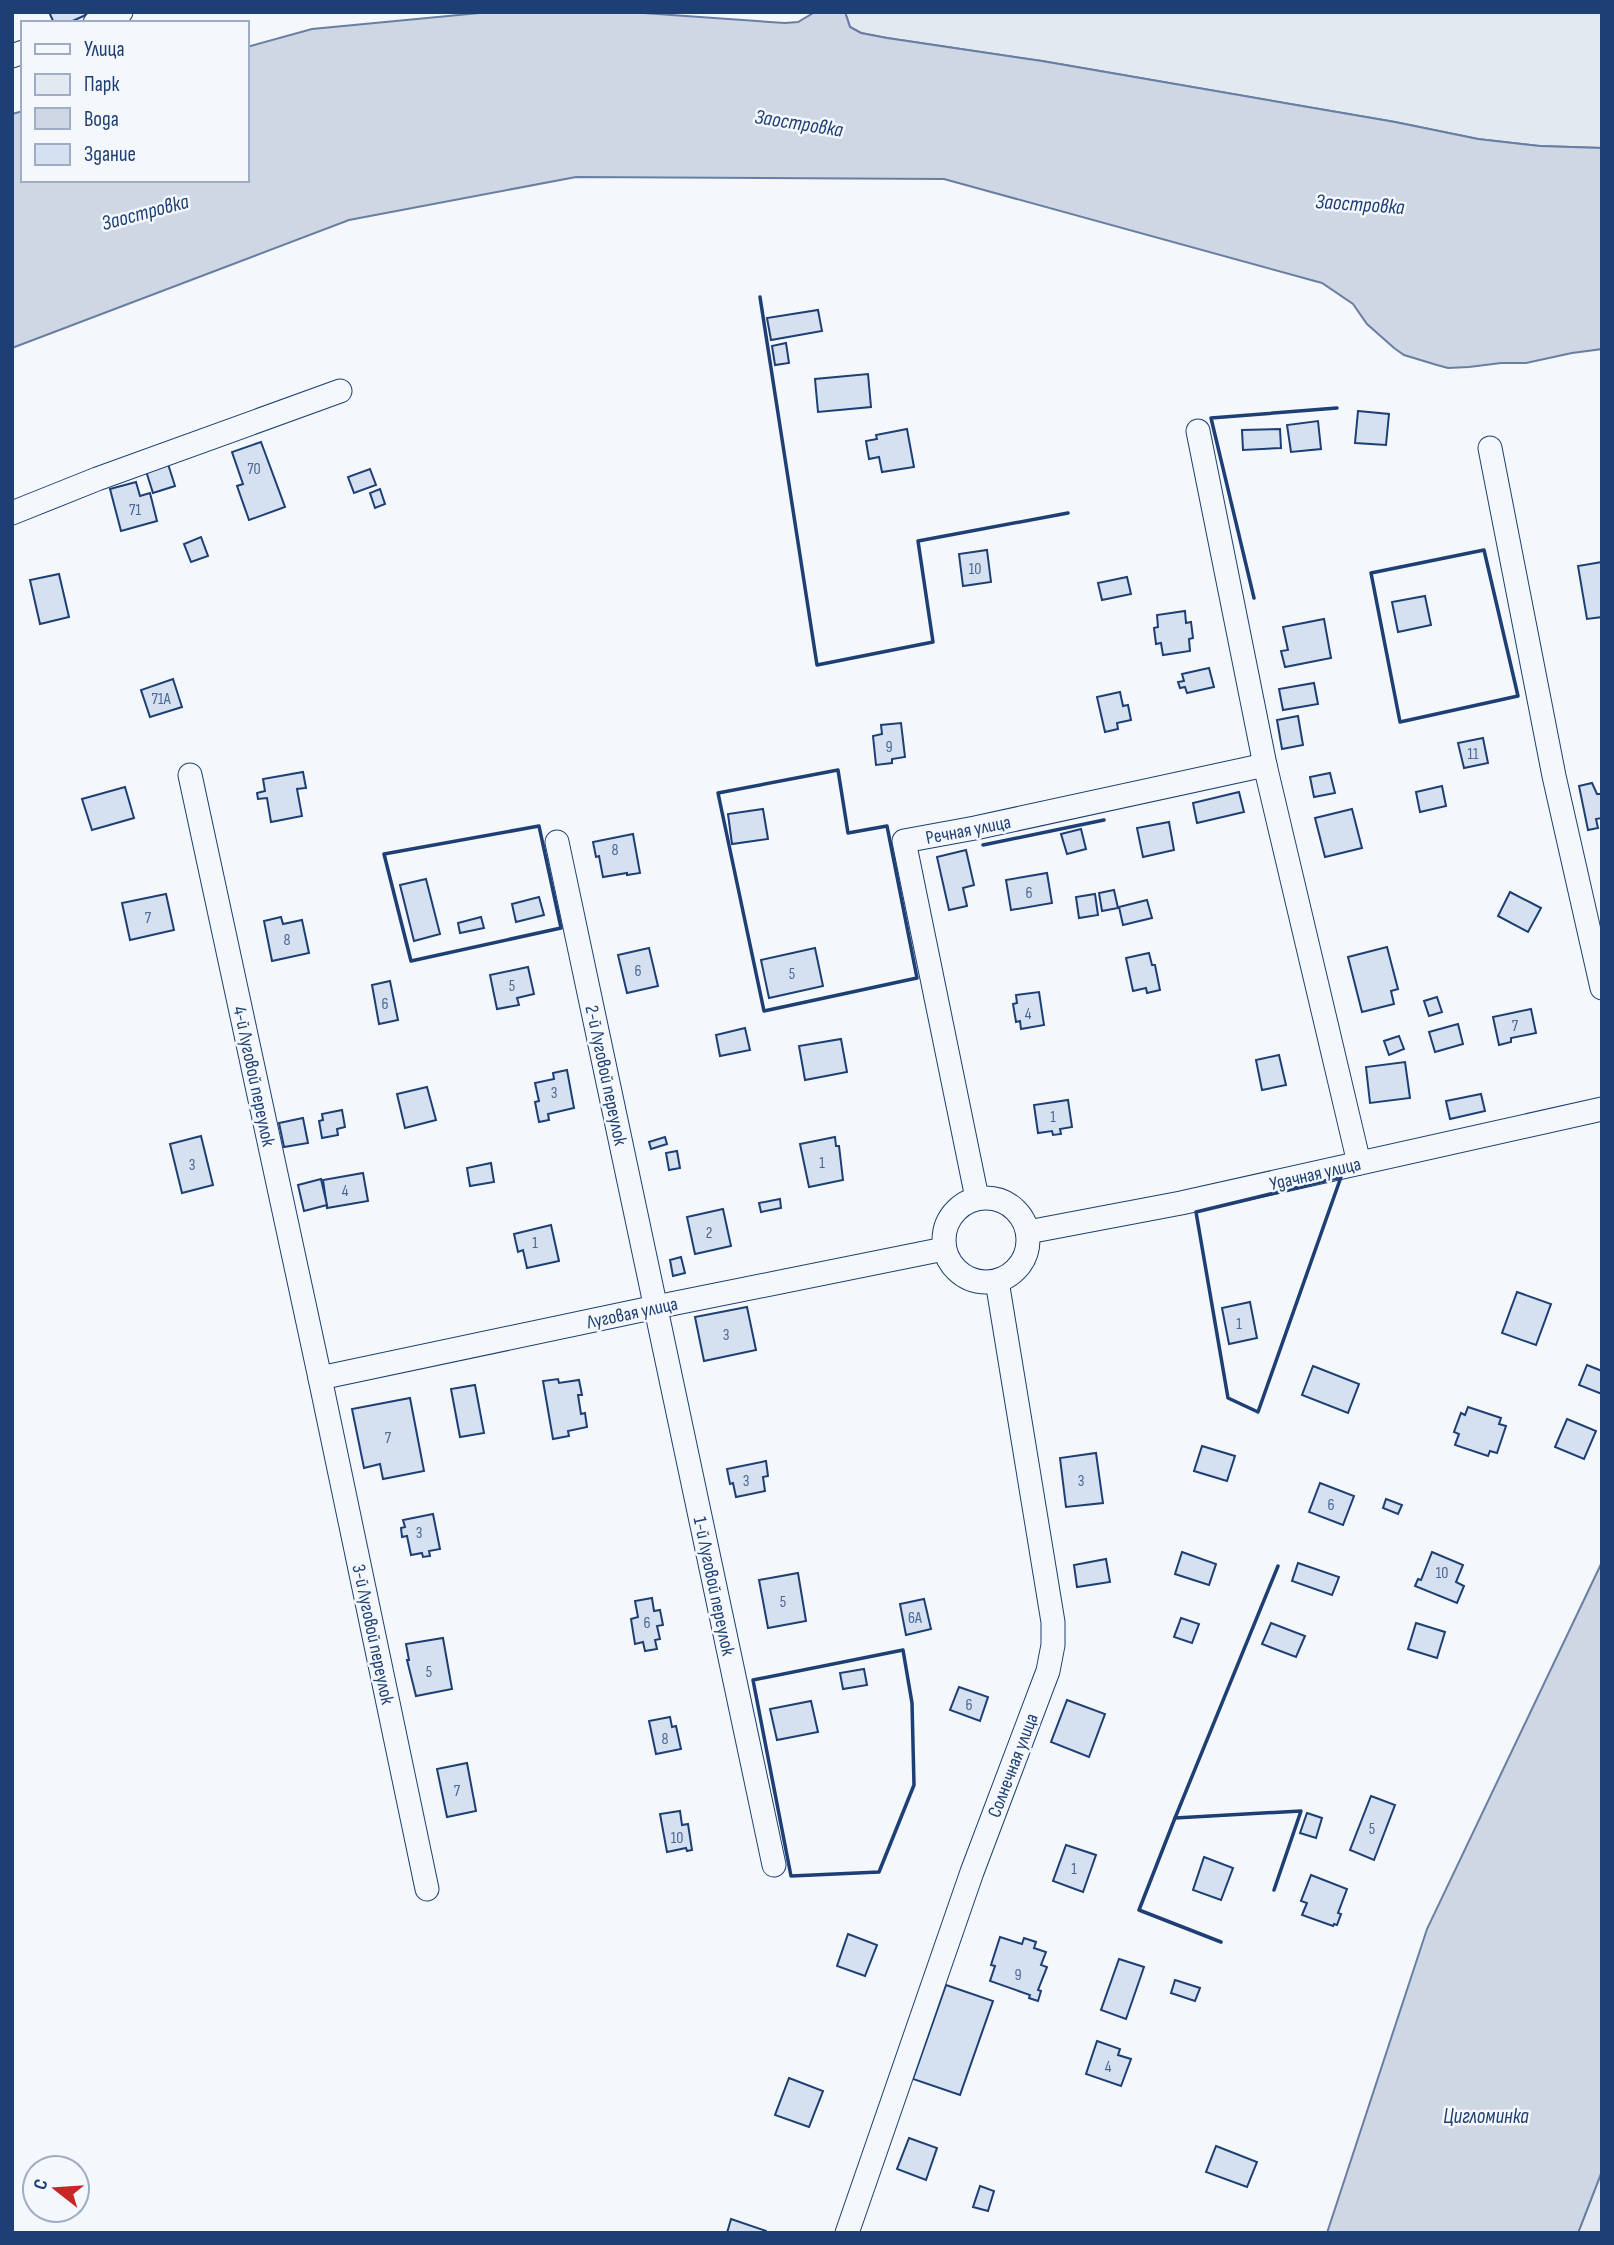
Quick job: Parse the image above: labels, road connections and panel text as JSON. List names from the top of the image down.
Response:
{
  "streets": {
    "street": [
      "Речная улица",
      "2-й Луговой переулок",
      "4-й Луговой переулок",
      "Удачная улица",
      "Луговая улица",
      "1-й Луговой переулок",
      "3-й Луговой переулок",
      "Солнечная улица"
    ]
  },
  "crossings": [
    ["Речная улица", "Удачная улица"],
    ["Речная улица", "Луговая улица"],
    ["Речная улица", "Солнечная улица"],
    ["2-й Луговой переулок", "Луговая улица"],
    ["2-й Луговой переулок", "1-й Луговой переулок"],
    ["4-й Луговой переулок", "Луговая улица"],
    ["4-й Луговой переулок", "3-й Луговой переулок"],
    ["Удачная улица", "Луговая улица"],
    ["Удачная улица", "Солнечная улица"],
    ["Луговая улица", "1-й Луговой переулок"],
    ["Луговая улица", "3-й Луговой переулок"],
    ["Луговая улица", "Солнечная улица"]
  ],
  "water": ["Заостровка", "Цигломинка"],
  "house_numbers": [
    "70",
    "71",
    "10",
    "71А",
    "9",
    "11",
    "8",
    "6",
    "7",
    "8",
    "6",
    "5",
    "5",
    "6",
    "4",
    "7",
    "3",
    "1",
    "1",
    "3",
    "4",
    "2",
    "1",
    "1",
    "3",
    "7",
    "3",
    "3",
    "6",
    "3",
    "10",
    "5",
    "6А",
    "6",
    "5",
    "6",
    "8",
    "7",
    "5",
    "10",
    "1",
    "9",
    "4"
  ],
  "legend": [
    "Улица",
    "Парк",
    "Вода",
    "Здание"
  ],
  "north": "left"
}
